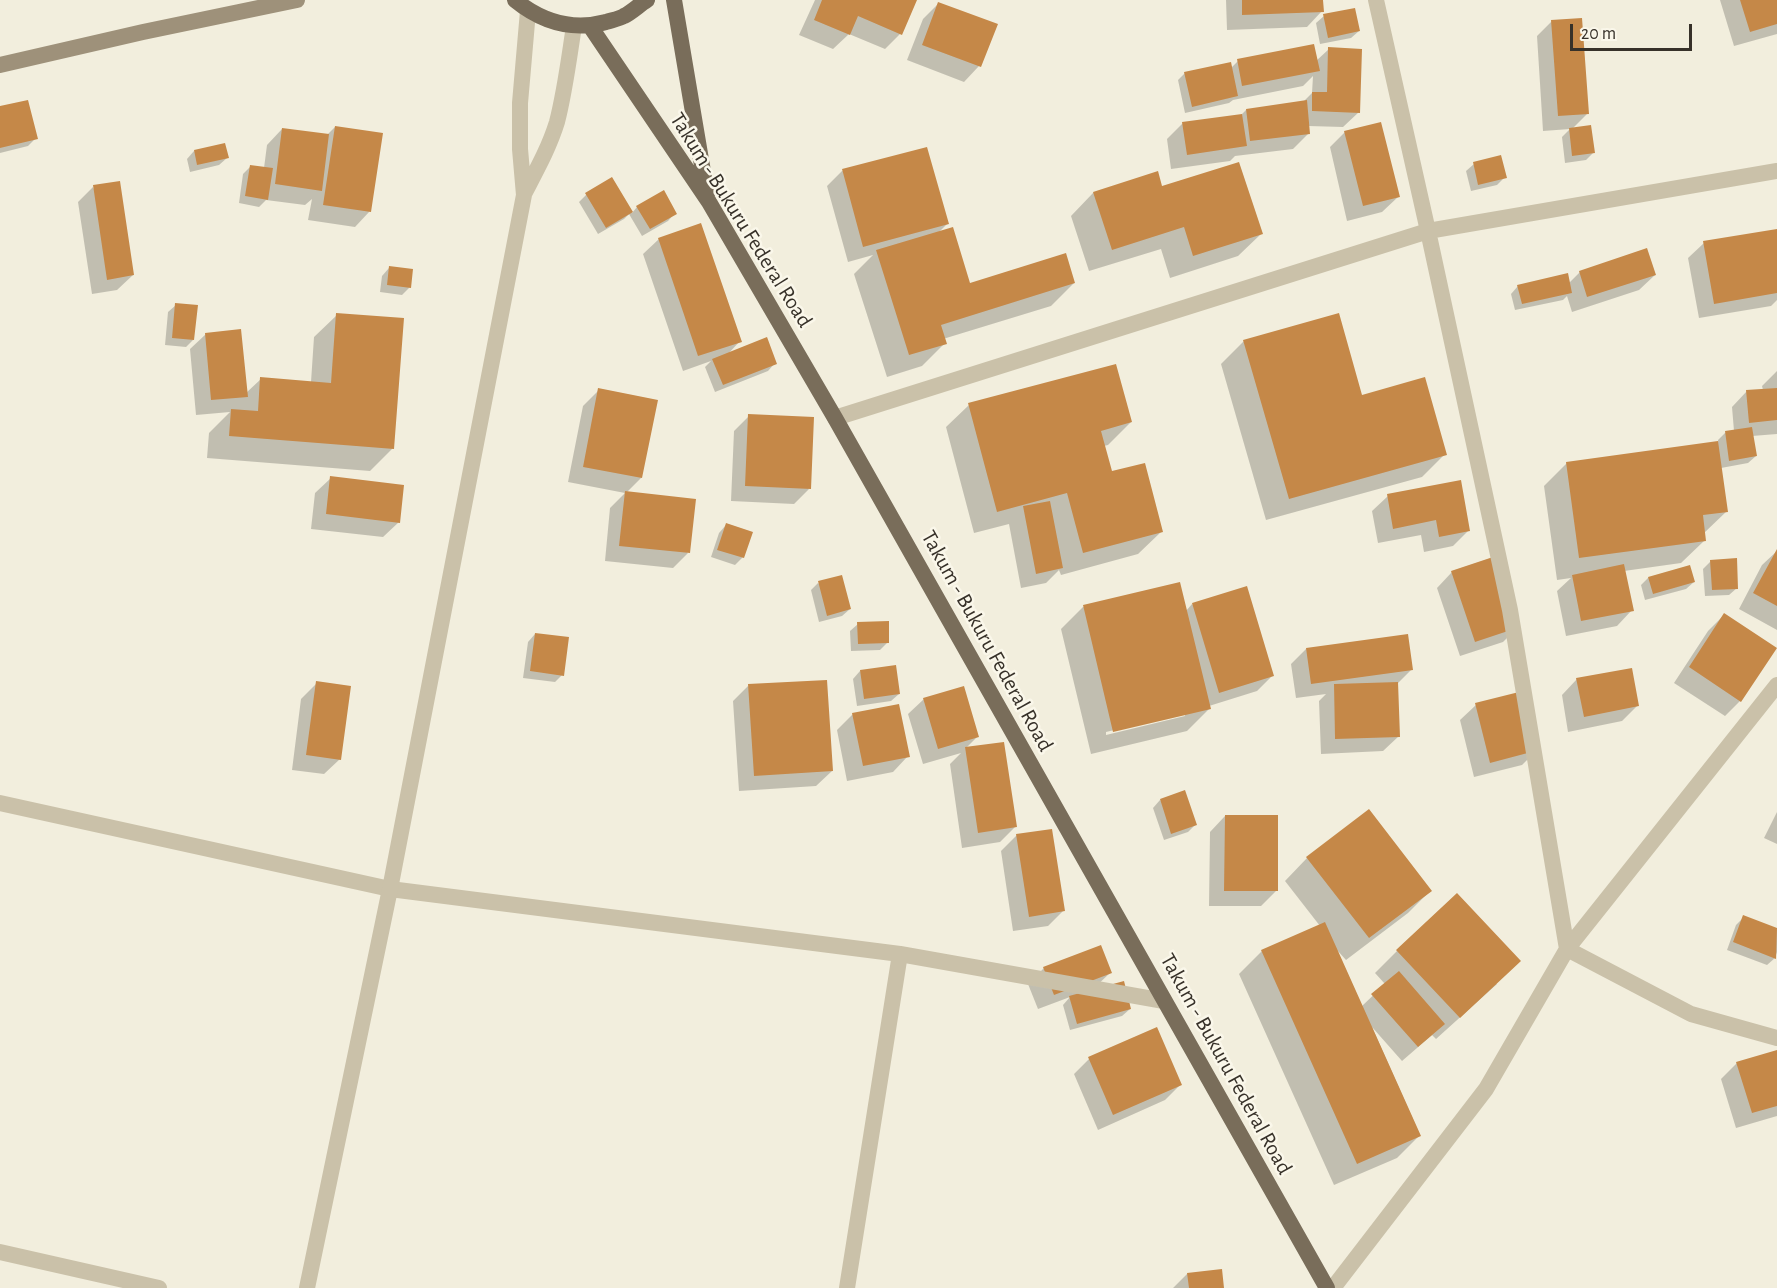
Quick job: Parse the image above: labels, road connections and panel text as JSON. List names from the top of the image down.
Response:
{
  "streets": {
    "main road": ["Takum - Bukuru Federal Road"]
  },
  "scale_bar": "20 m"
}
